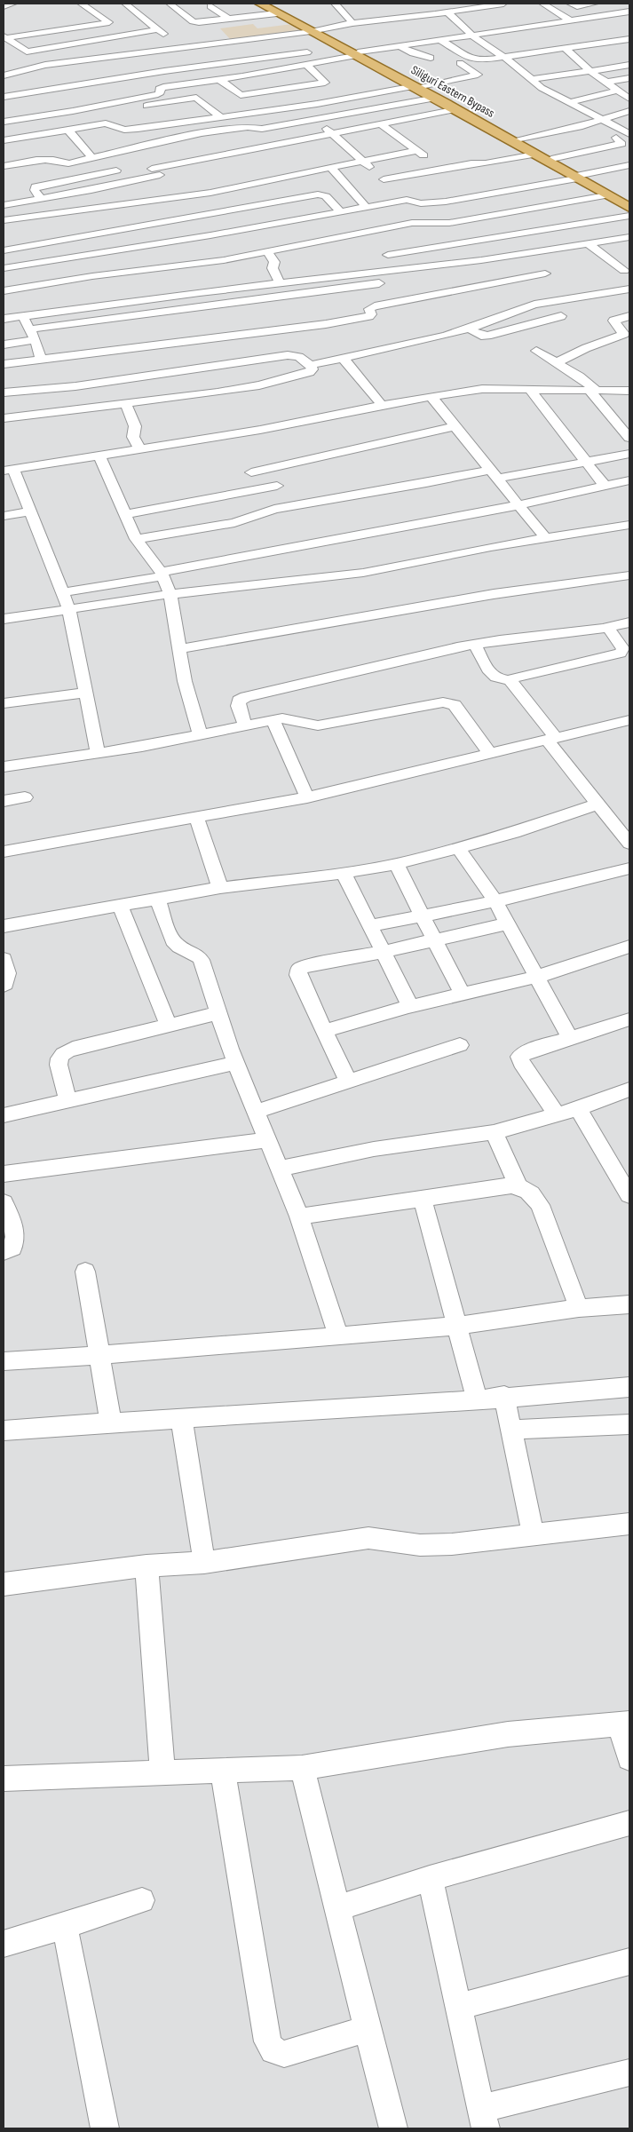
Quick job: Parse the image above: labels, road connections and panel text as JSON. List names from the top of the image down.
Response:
{
  "streets": {
    "main road": ["Siliguri Eastern Bypass"]
  }
}
